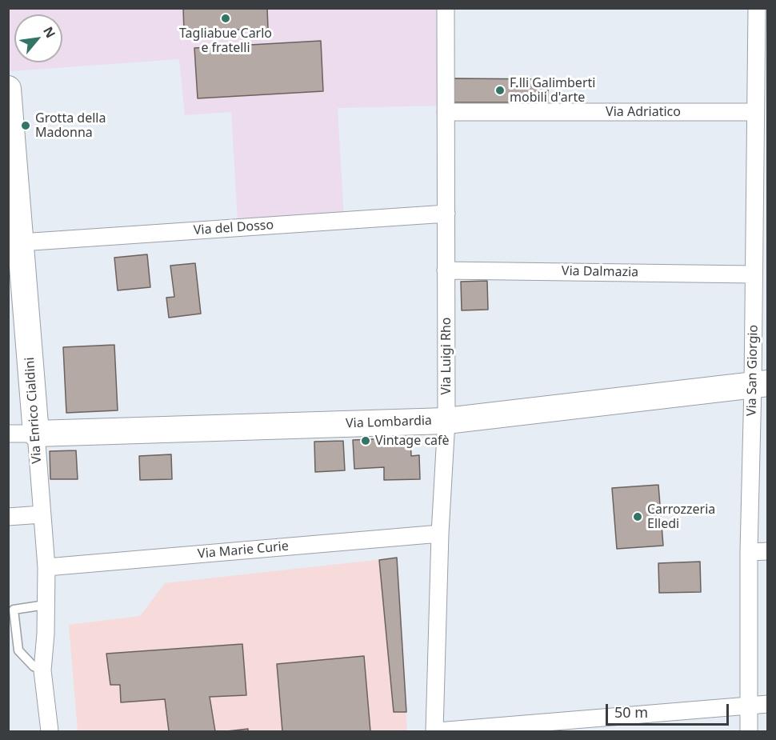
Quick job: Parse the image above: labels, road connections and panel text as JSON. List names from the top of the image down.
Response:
{
  "streets": {
    "street": [
      "Via Adriatico",
      "Via del Dosso",
      "Via Dalmazia",
      "Via Luigi Rho",
      "Via San Giorgio",
      "Via Enrico Cialdini",
      "Via Lombardia",
      "Via Marie Curie"
    ]
  },
  "crossings": [
    ["Via Adriatico", "Via Luigi Rho"],
    ["Via Adriatico", "Via San Giorgio"],
    ["Via del Dosso", "Via Luigi Rho"],
    ["Via del Dosso", "Via Enrico Cialdini"],
    ["Via Dalmazia", "Via Luigi Rho"],
    ["Via Dalmazia", "Via San Giorgio"],
    ["Via Luigi Rho", "Via Lombardia"],
    ["Via Luigi Rho", "Via Marie Curie"],
    ["Via San Giorgio", "Via Lombardia"],
    ["Via Enrico Cialdini", "Via Lombardia"],
    ["Via Enrico Cialdini", "Via Marie Curie"]
  ],
  "places": [
    "Tagliabue Carlo e fratelli",
    "F.lli Galimberti mobili d'arte",
    "Grotta della Madonna",
    "Vintage cafè",
    "Carrozzeria Elledi"
  ],
  "scale_bar": "50 m",
  "north": "top right"
}
